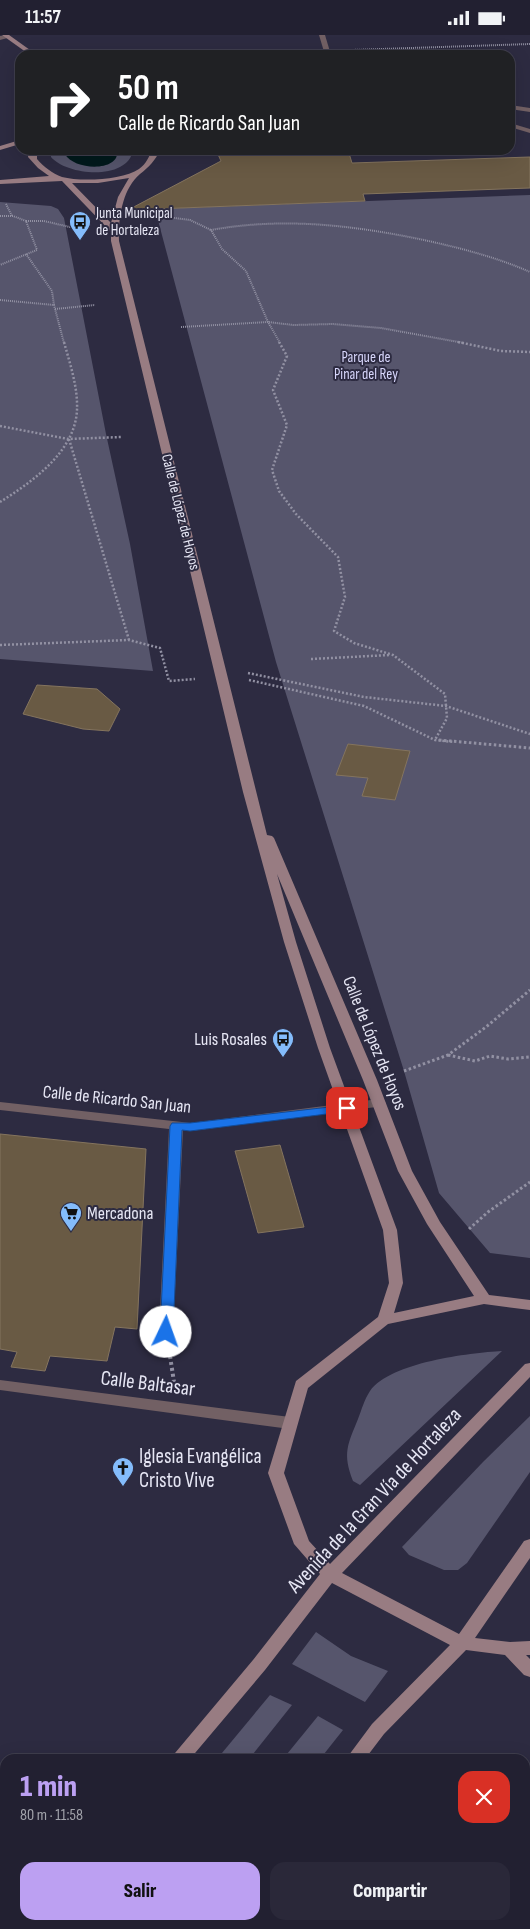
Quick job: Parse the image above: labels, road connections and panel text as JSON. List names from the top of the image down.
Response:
{
  "streets": {
    "street": [
      "Calle de López de Hoyos",
      "Calle de Ricardo San Juan",
      "Calle Baltasar",
      "Avenida de la Gran Vía de Hortaleza"
    ]
  },
  "crossings": [
    ["Calle de López de Hoyos", "Calle de Ricardo San Juan"]
  ],
  "parks": ["Parque de Pinar del Rey"],
  "places": {
    "bus stop": ["Junta Municipal de Hortaleza", "Luis Rosales"],
    "supermarket": ["Mercadona"],
    "church": ["Iglesia Evangélica Cristo Vive"]
  },
  "page": {
    "status": "11:57",
    "turn": ["50 m", "Calle de Ricardo San Juan"],
    "heading": ["1 min", "80 m · 11:58"],
    "buttons": ["Salir", "Compartir"]
  }
}
